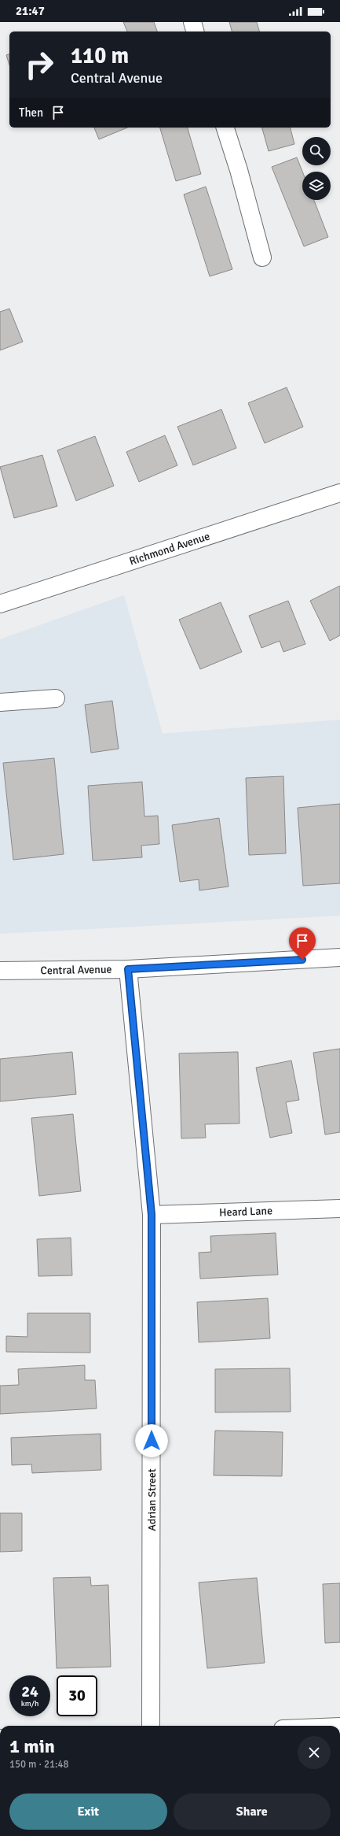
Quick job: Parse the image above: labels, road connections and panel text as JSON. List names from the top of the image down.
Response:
{
  "streets": {
    "street": [
      "Richmond Avenue",
      "Central Avenue",
      "Heard Lane",
      "Adrian Street"
    ]
  },
  "crossings": [
    ["Central Avenue", "Adrian Street"],
    ["Heard Lane", "Adrian Street"]
  ],
  "page": {
    "status": "21:47",
    "turn": ["110 m", "Central Avenue"],
    "then": "Then",
    "speed": "24 km/h",
    "limit": "30",
    "heading": ["1 min", "150 m · 21:48"],
    "buttons": ["Exit", "Share"]
  }
}
